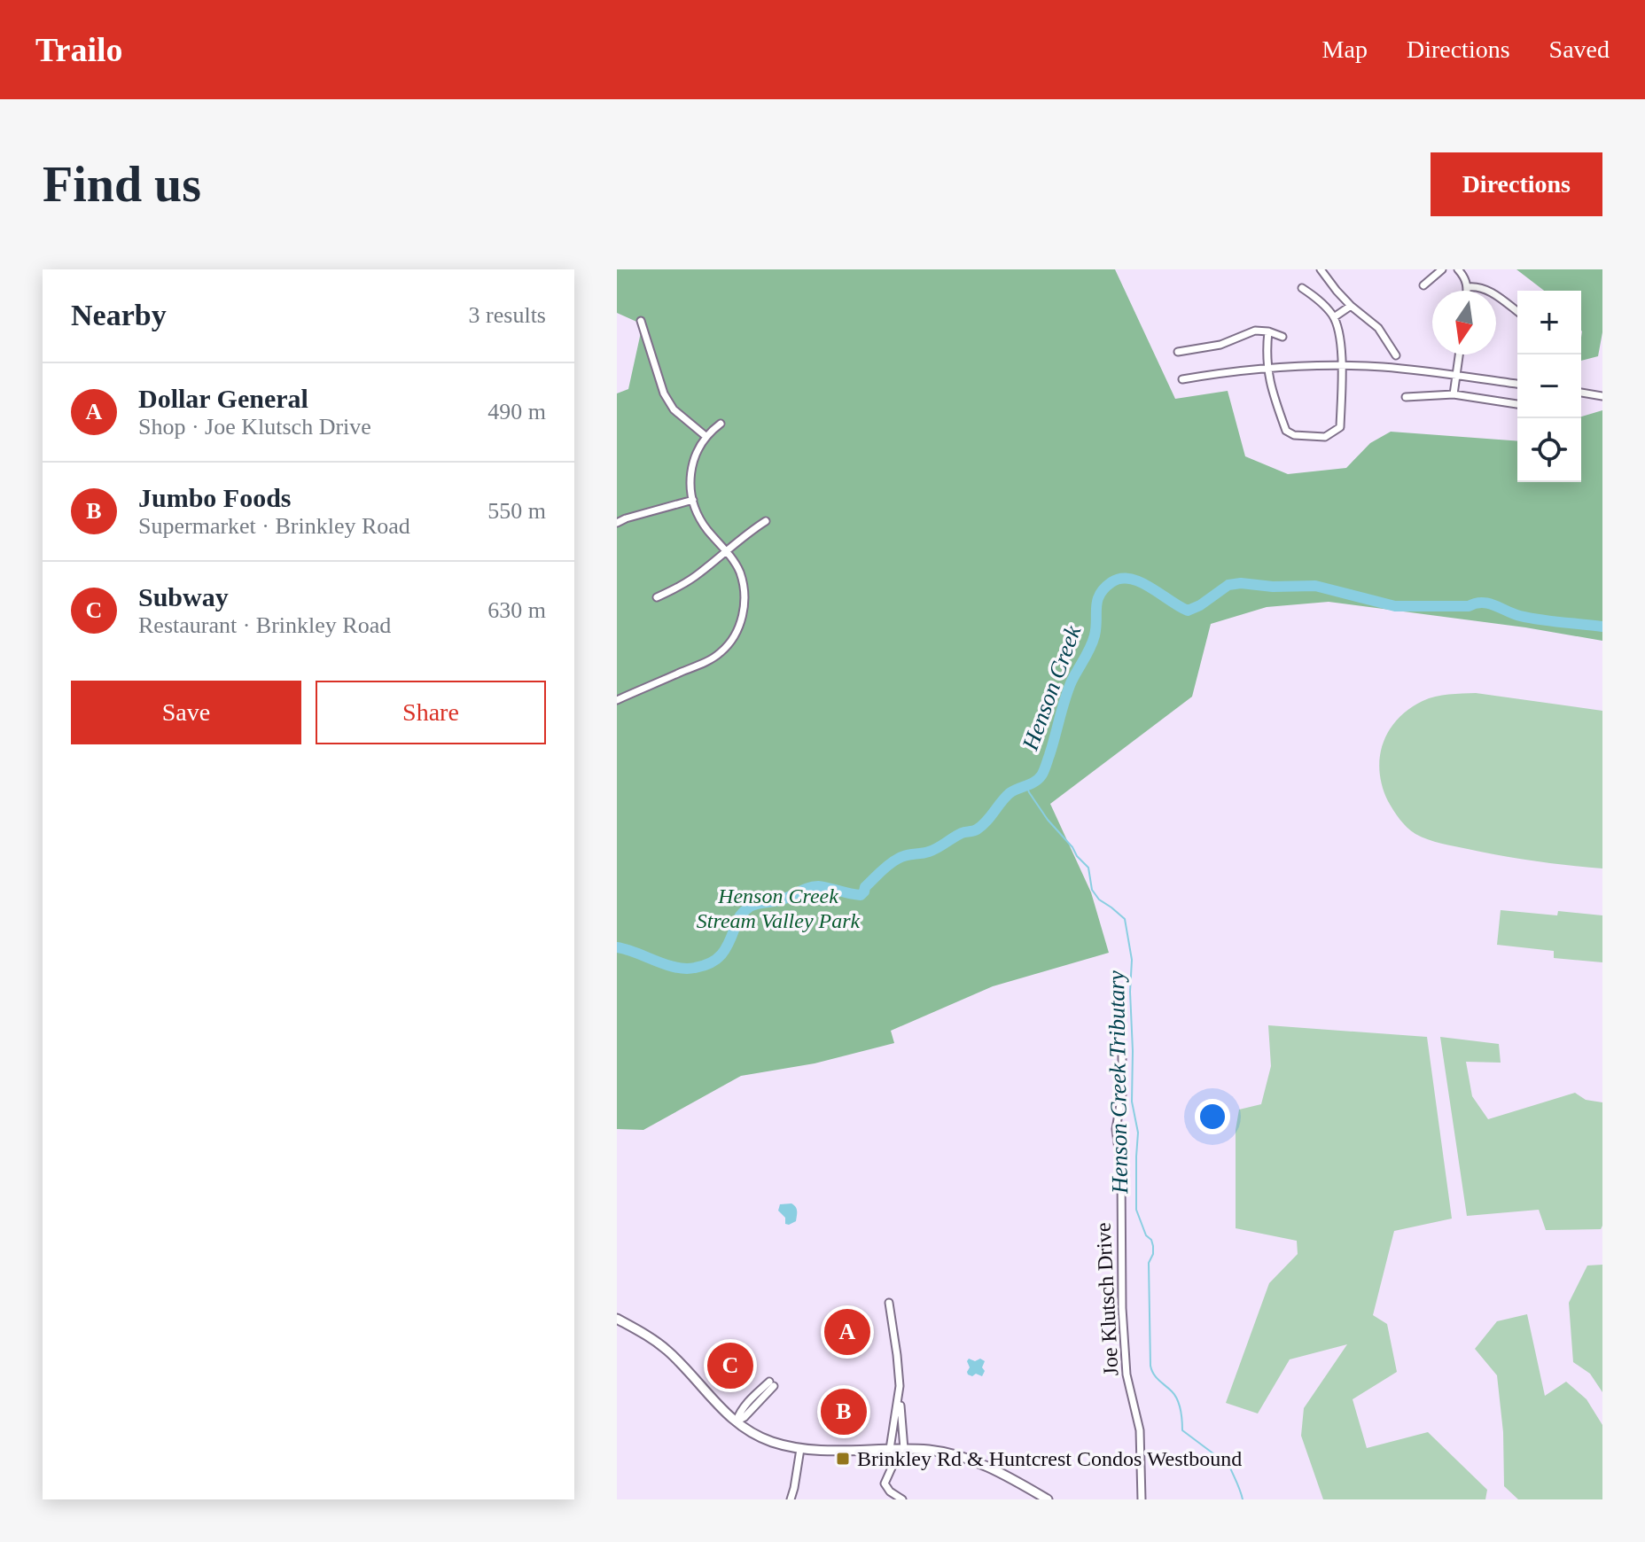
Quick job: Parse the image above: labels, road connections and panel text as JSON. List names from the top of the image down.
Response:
{
  "streets": {
    "street": ["Joe Klutsch Drive"]
  },
  "water": ["Henson Creek", "Henson Creek Tributary"],
  "parks": ["Henson Creek Stream Valley Park"],
  "places": {
    "transit": ["Brinkley Rd & Huntcrest Condos Westbound"]
  },
  "north": "bottom",
  "page": {
    "header": "Trailo",
    "nav": ["Map", "Directions", "Saved"],
    "buttons": [
      "Directions",
      ["Save", "Share"]
    ],
    "title": "Find us",
    "heading": ["Nearby", "3 results"],
    "map_buttons": ["+", "−"],
    "list": [
      {
        "mark": "A",
        "name": "Dollar General",
        "note": "Shop · Joe Klutsch Drive",
        "value": "490 m"
      },
      {
        "mark": "B",
        "name": "Jumbo Foods",
        "note": "Supermarket · Brinkley Road",
        "value": "550 m"
      },
      {
        "mark": "C",
        "name": "Subway",
        "note": "Restaurant · Brinkley Road",
        "value": "630 m"
      }
    ],
    "pins": ["A", "C", "B"]
  }
}
